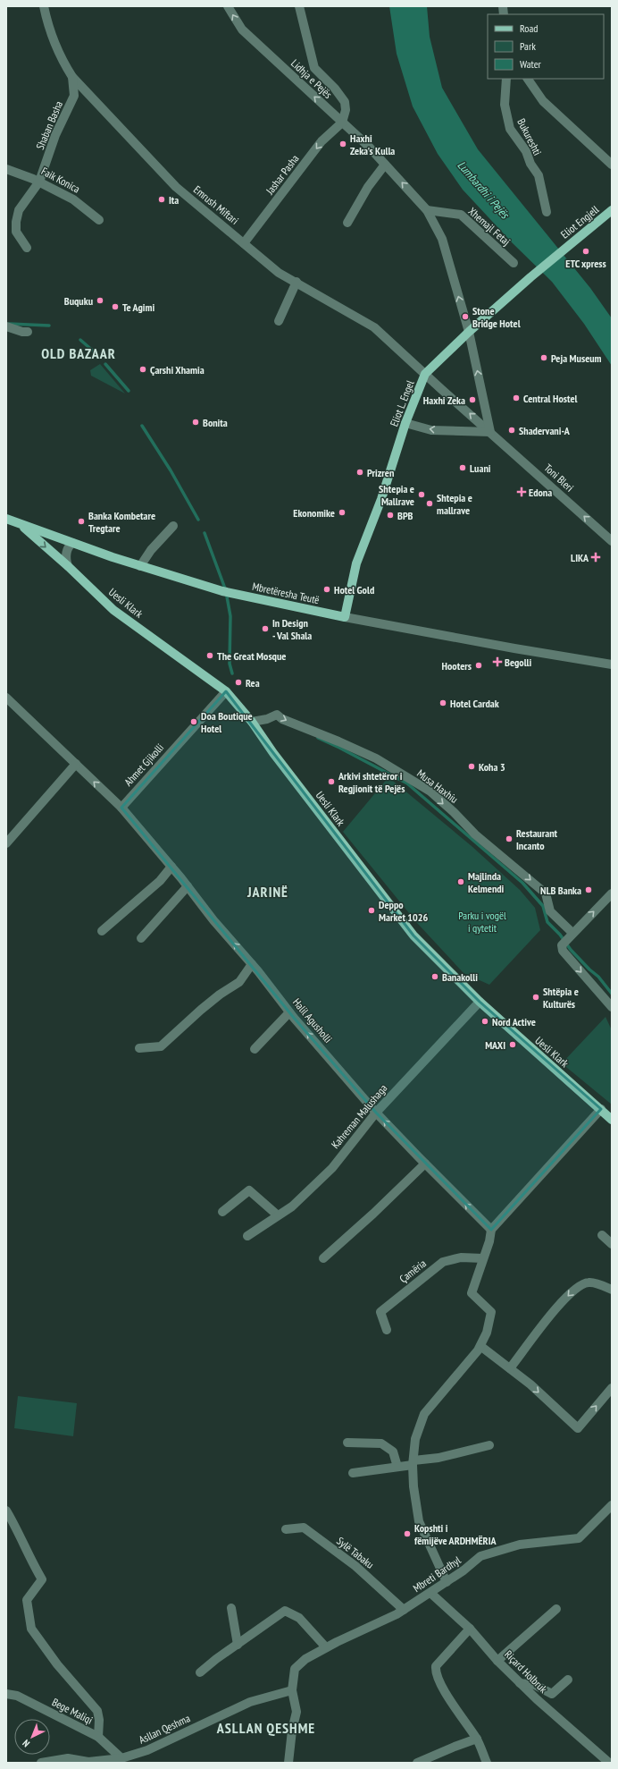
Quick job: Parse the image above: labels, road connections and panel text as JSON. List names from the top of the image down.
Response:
{
  "streets": {
    "main road": [
      "Eliot Engjell",
      "Eliot L. Engel",
      "Mbretëresha Teutë",
      "Uesli Klark"
    ],
    "street": [
      "Lidhja e Pejës",
      "Shaban Basha",
      "Bukureshti",
      "Jashar Pasha",
      "Faik Konica",
      "Emrush Miftari",
      "Xhemajl Fetaj",
      "Toni Bleri",
      "Ahmet Gjikolli",
      "Musa Haxhiu",
      "Halil Agusholli",
      "Kahreman Malushaga",
      "Çamëria",
      "Sylë Tabaku",
      "Mbreti Bardhyl",
      "Riçard Holbruk",
      "Bege Maliqi",
      "Asllan Qeshma"
    ]
  },
  "crossings": [
    ["Lidhja e Pejës", "Jashar Pasha"],
    ["Lidhja e Pejës", "Xhemajl Fetaj"],
    ["Lidhja e Pejës", "Eliot L. Engel"],
    ["Shaban Basha", "Faik Konica"],
    ["Shaban Basha", "Emrush Miftari"],
    ["Jashar Pasha", "Emrush Miftari"],
    ["Emrush Miftari", "Eliot L. Engel"],
    ["Emrush Miftari", "Toni Bleri"],
    ["Eliot Engjell", "Eliot L. Engel"],
    ["Eliot L. Engel", "Toni Bleri"],
    ["Eliot L. Engel", "Mbretëresha Teutë"],
    ["Mbretëresha Teutë", "Uesli Klark"],
    ["Uesli Klark", "Ahmet Gjikolli"],
    ["Uesli Klark", "Musa Haxhiu"],
    ["Uesli Klark", "Kahreman Malushaga"],
    ["Ahmet Gjikolli", "Halil Agusholli"],
    ["Halil Agusholli", "Kahreman Malushaga"],
    ["Sylë Tabaku", "Mbreti Bardhyl"],
    ["Mbreti Bardhyl", "Riçard Holbruk"],
    ["Mbreti Bardhyl", "Asllan Qeshma"],
    ["Bege Maliqi", "Asllan Qeshma"]
  ],
  "one_way": ["Toni Bleri", "Musa Haxhiu", "Halil Agusholli"],
  "districts": ["OLD BAZAAR", "JARINË", "ASLLAN QESHME"],
  "water": ["Lumbardhi i Pejës"],
  "parks": ["Parku i vogël i qytetit"],
  "places": {
    "other": [
      "Haxhi Zeka's Kulla",
      "Ita",
      "ETC xpress",
      "Buquku",
      "Te Agimi",
      "Stone Bridge Hotel",
      "Peja Museum",
      "Çarshi Xhamia",
      "Central Hostel",
      "Haxhi Zeka",
      "Bonita",
      "Shadervani-A",
      "Luani",
      "Prizren",
      "Shtepia e Mallrave",
      "Shtepia e mallrave",
      "Ekonomike",
      "BPB",
      "Banka Kombetare Tregtare",
      "Hotel Gold",
      "In Design - Val Shala",
      "The Great Mosque",
      "Hooters",
      "Rea",
      "Hotel Cardak",
      "Doa Boutique Hotel",
      "Koha 3",
      "Arkivi shtetëror i Regjionit të Pejës",
      "Restaurant Incanto",
      "Majlinda Kelmendi",
      "NLB Banka",
      "Deppo Market 1026",
      "Banakolli",
      "Shtëpia e Kulturës",
      "Nord Active",
      "MAXI",
      "Kopshti i fëmijëve ARDHMËRIA"
    ],
    "health": ["Edona", "LIKA", "Begolli"]
  },
  "legend": ["Road", "Park", "Water"],
  "north": "bottom left"
}
